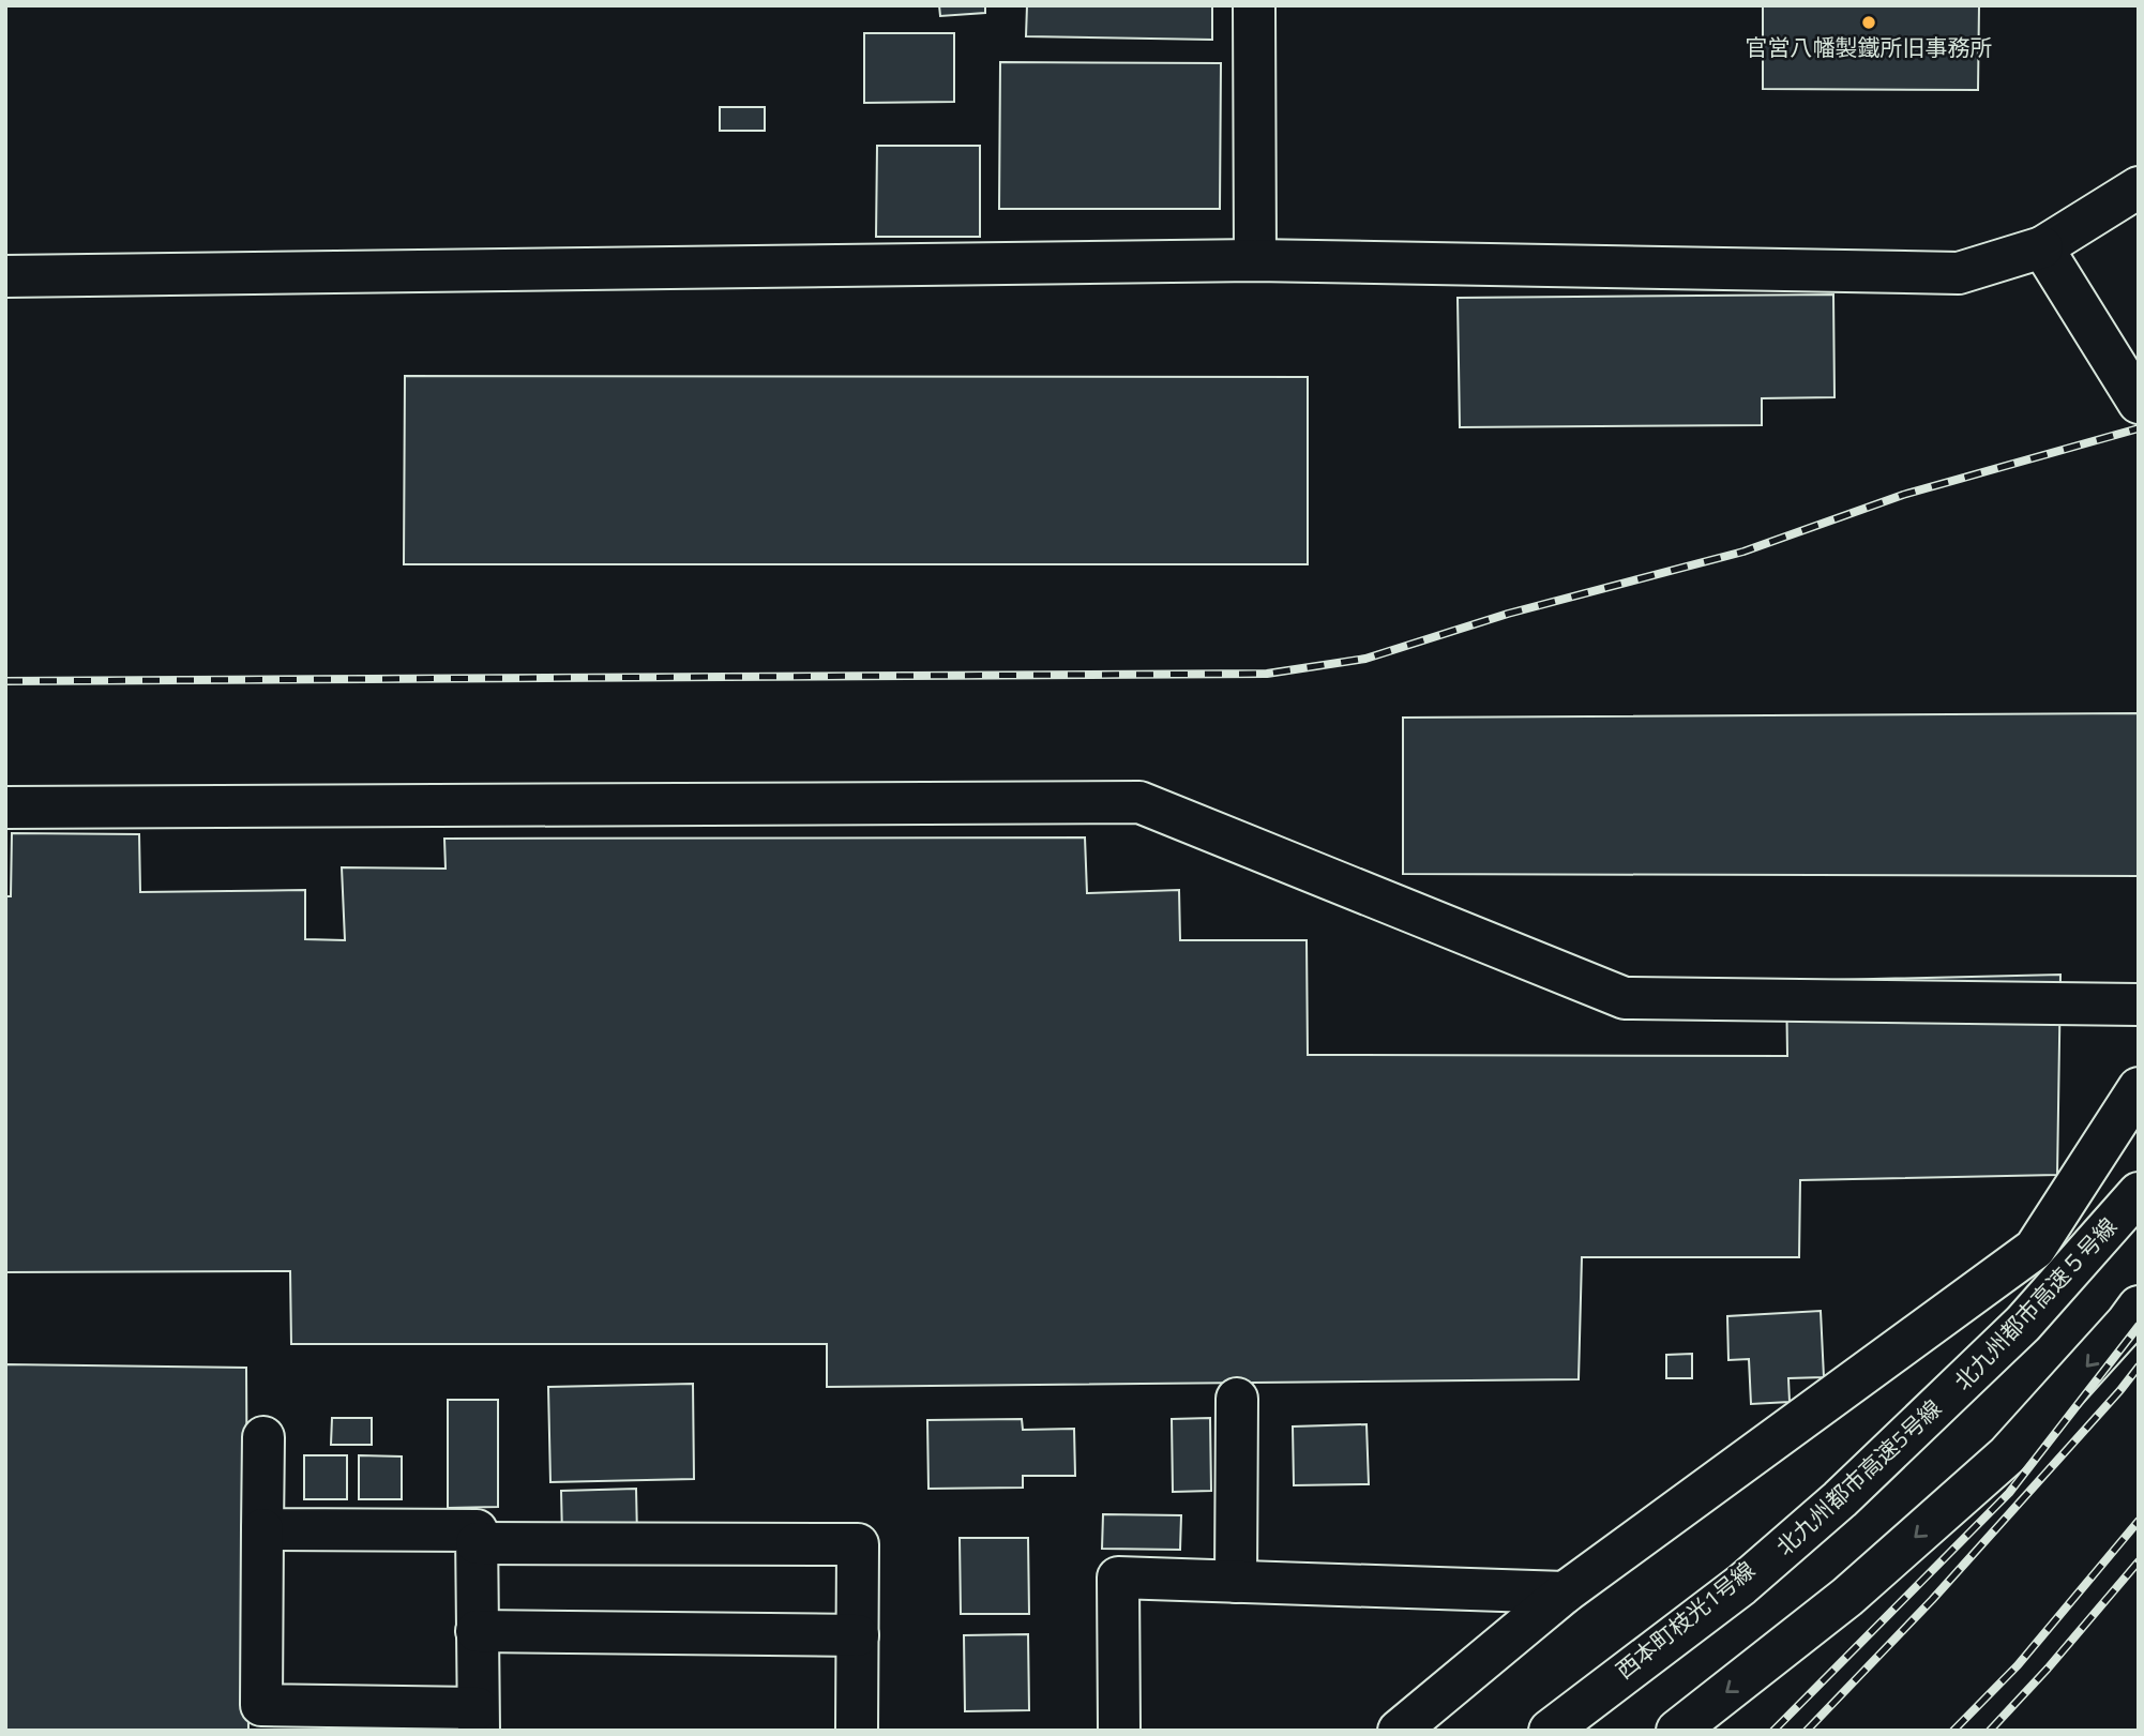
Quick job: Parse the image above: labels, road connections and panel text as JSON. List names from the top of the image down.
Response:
{
  "streets": {
    "main road": ["北九州都市高速5号線", "西本町枝光1号線"]
  },
  "crossings": [
    ["北九州都市高速5号線", "西本町枝光1号線"]
  ],
  "places": ["官営八幡製鐵所旧事務所"]
}
